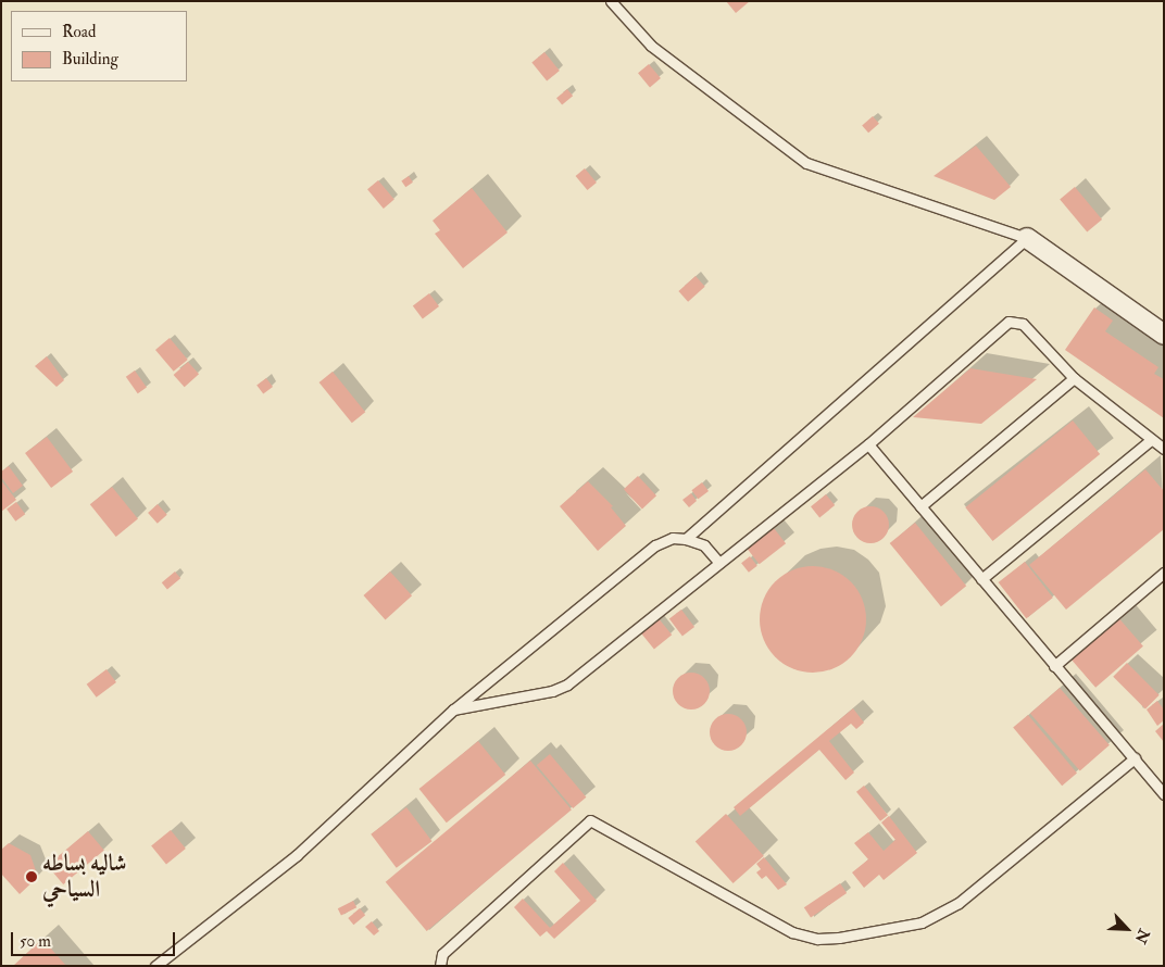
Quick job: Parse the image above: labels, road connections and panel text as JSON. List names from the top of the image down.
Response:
{
  "places": ["شاليه بساطه السياحي"],
  "legend": ["Road", "Building"],
  "scale_bar": "50 m",
  "north": "bottom right"
}
